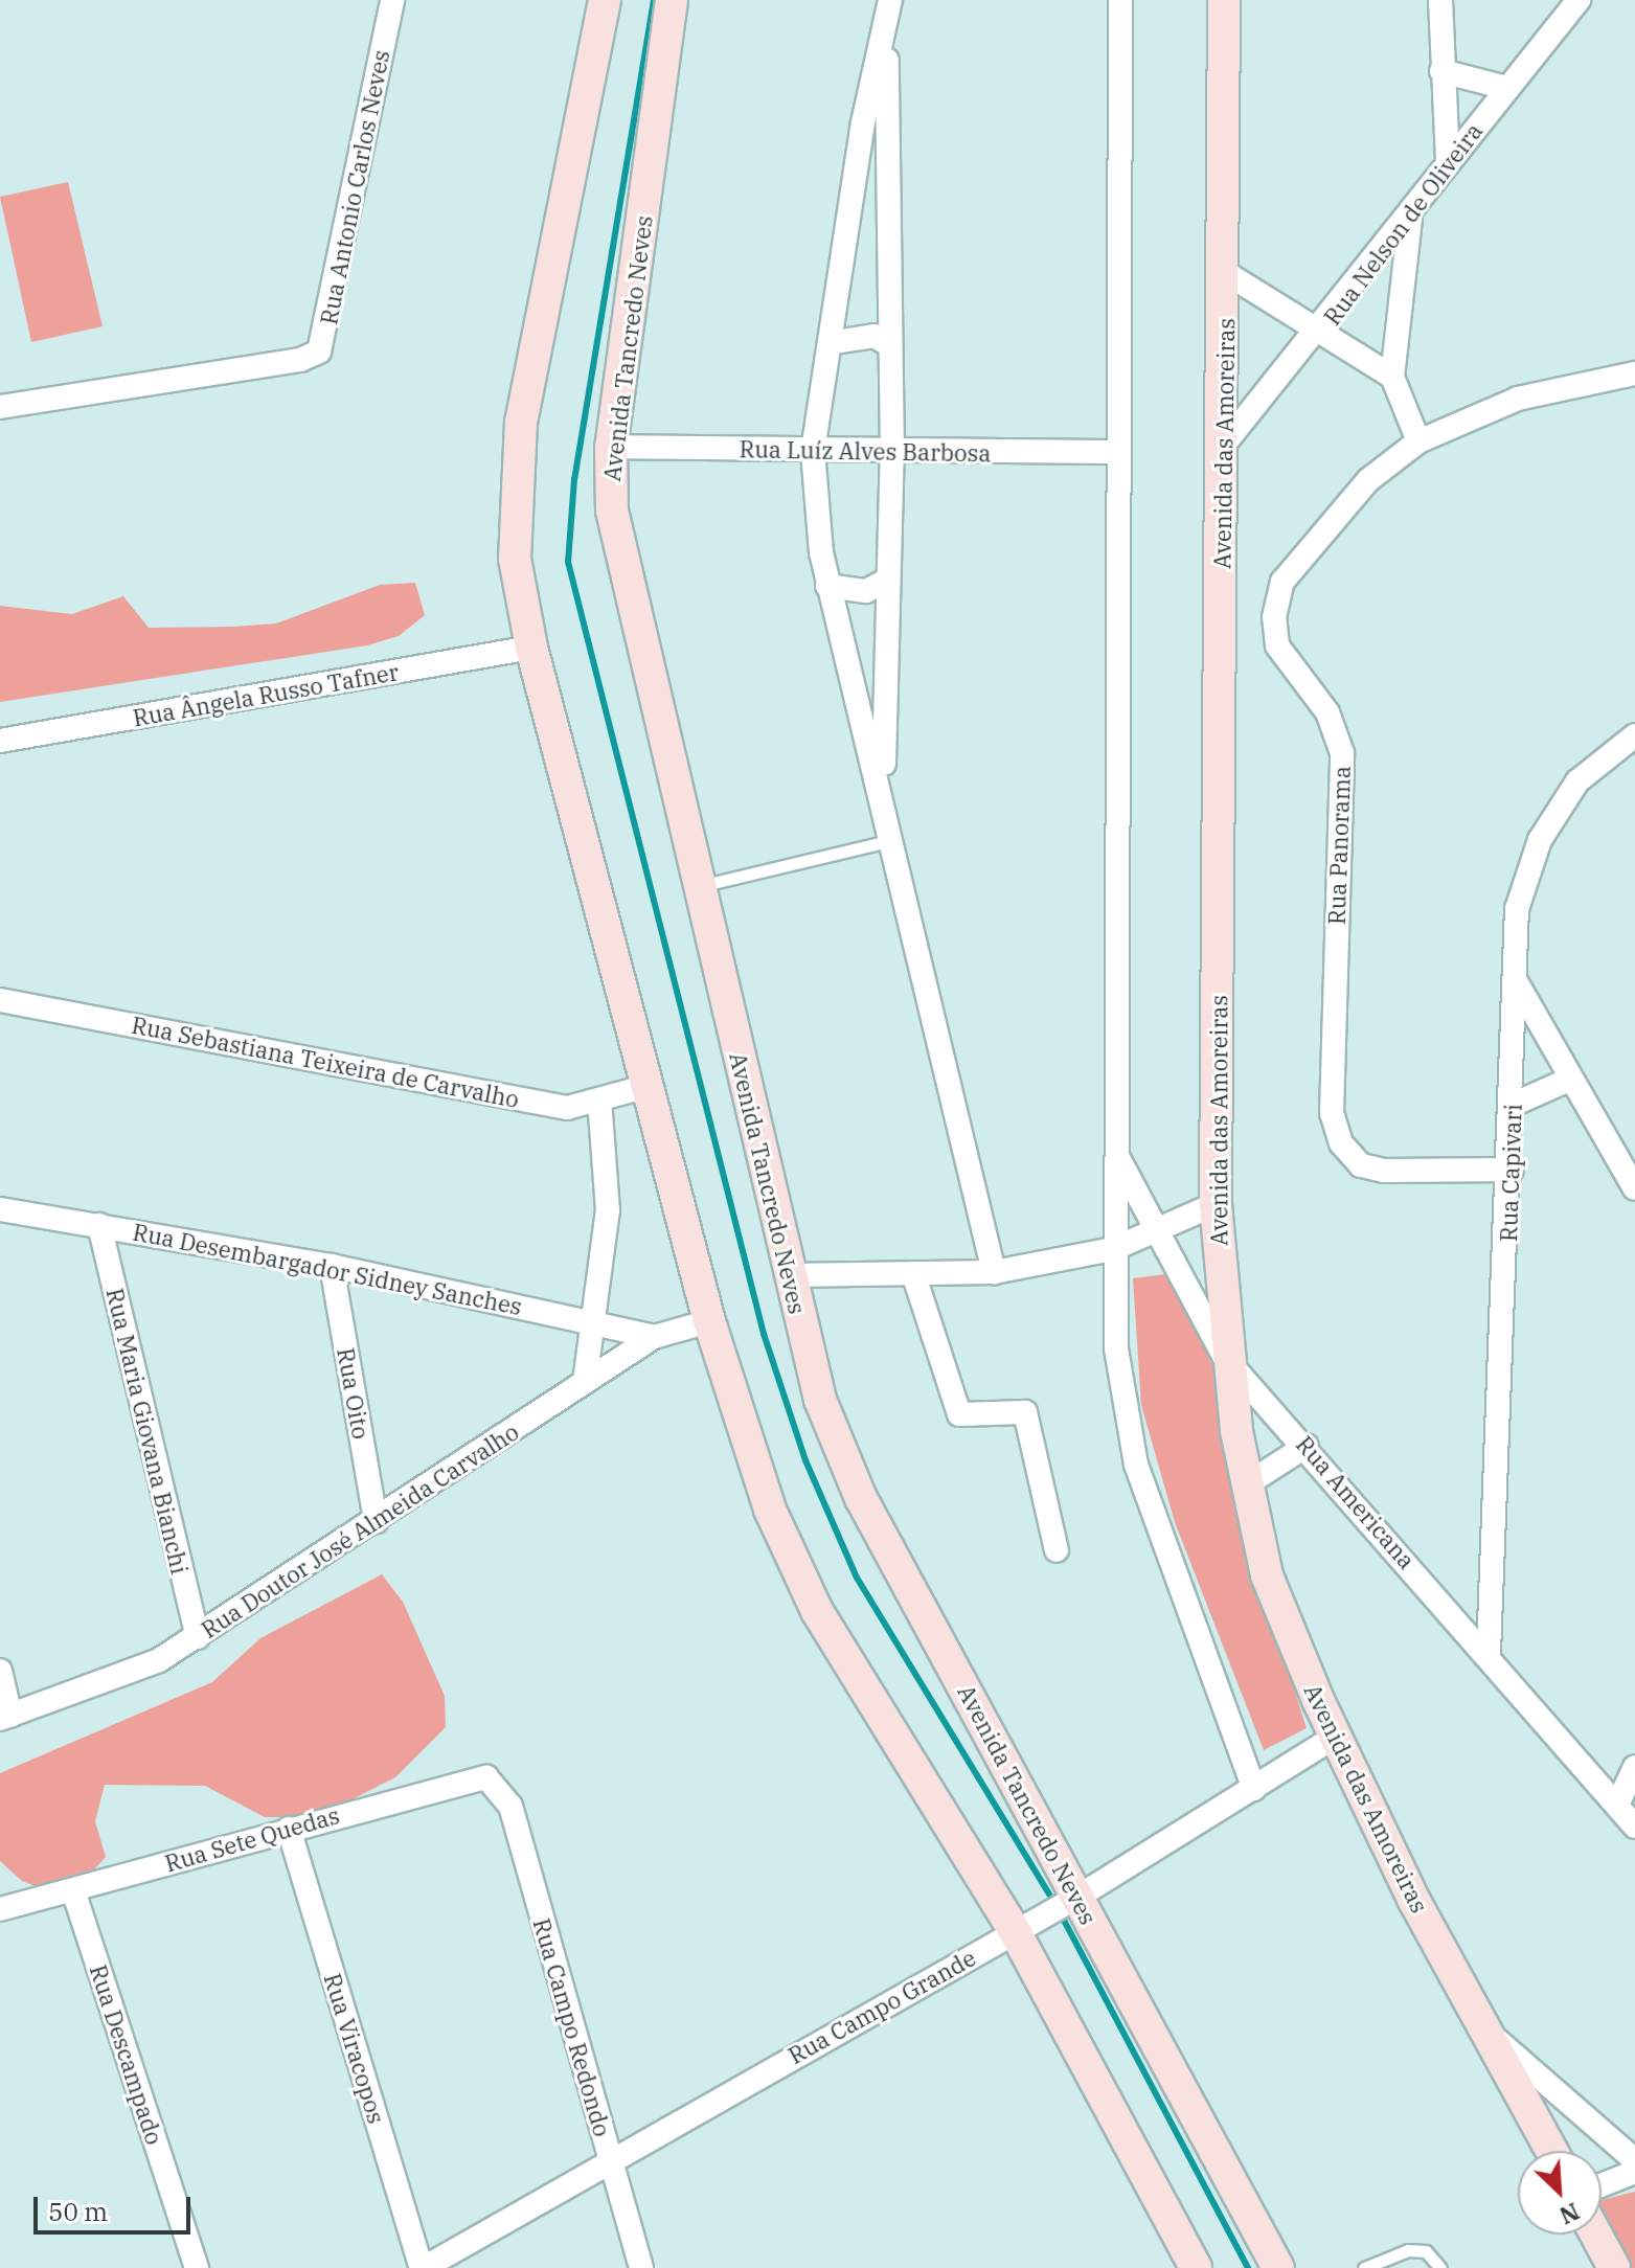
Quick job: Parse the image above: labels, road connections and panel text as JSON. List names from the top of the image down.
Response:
{
  "streets": {
    "main road": ["Avenida Tancredo Neves", "Avenida das Amoreiras"],
    "street": [
      "Rua Antonio Carlos Neves",
      "Rua Nelson de Oliveira",
      "Rua Luíz Alves Barbosa",
      "Rua Ângela Russo Tafner",
      "Rua Panorama",
      "Rua Sebastiana Teixeira de Carvalho",
      "Rua Capivari",
      "Rua Desembargador Sidney Sanches",
      "Rua Oito",
      "Rua Maria Giovana Bianchi",
      "Rua Americana",
      "Rua Doutor José Almeida Carvalho",
      "Rua Sete Quedas",
      "Rua Campo Grande",
      "Rua Campo Redondo",
      "Rua Viracopos",
      "Rua Descampado"
    ]
  },
  "crossings": [
    ["Rua Nelson de Oliveira", "Avenida das Amoreiras"],
    ["Avenida Tancredo Neves", "Rua Luíz Alves Barbosa"],
    ["Avenida Tancredo Neves", "Rua Campo Grande"],
    ["Avenida das Amoreiras", "Rua Americana"],
    ["Avenida das Amoreiras", "Rua Campo Grande"],
    ["Rua Panorama", "Rua Capivari"],
    ["Rua Capivari", "Rua Americana"],
    ["Rua Desembargador Sidney Sanches", "Rua Oito"],
    ["Rua Desembargador Sidney Sanches", "Rua Maria Giovana Bianchi"],
    ["Rua Desembargador Sidney Sanches", "Rua Doutor José Almeida Carvalho"],
    ["Rua Oito", "Rua Doutor José Almeida Carvalho"],
    ["Rua Maria Giovana Bianchi", "Rua Doutor José Almeida Carvalho"],
    ["Rua Sete Quedas", "Rua Campo Redondo"],
    ["Rua Sete Quedas", "Rua Viracopos"],
    ["Rua Sete Quedas", "Rua Descampado"],
    ["Rua Campo Grande", "Rua Campo Redondo"],
    ["Rua Campo Grande", "Rua Viracopos"]
  ],
  "scale_bar": "50 m",
  "north": "bottom right"
}
